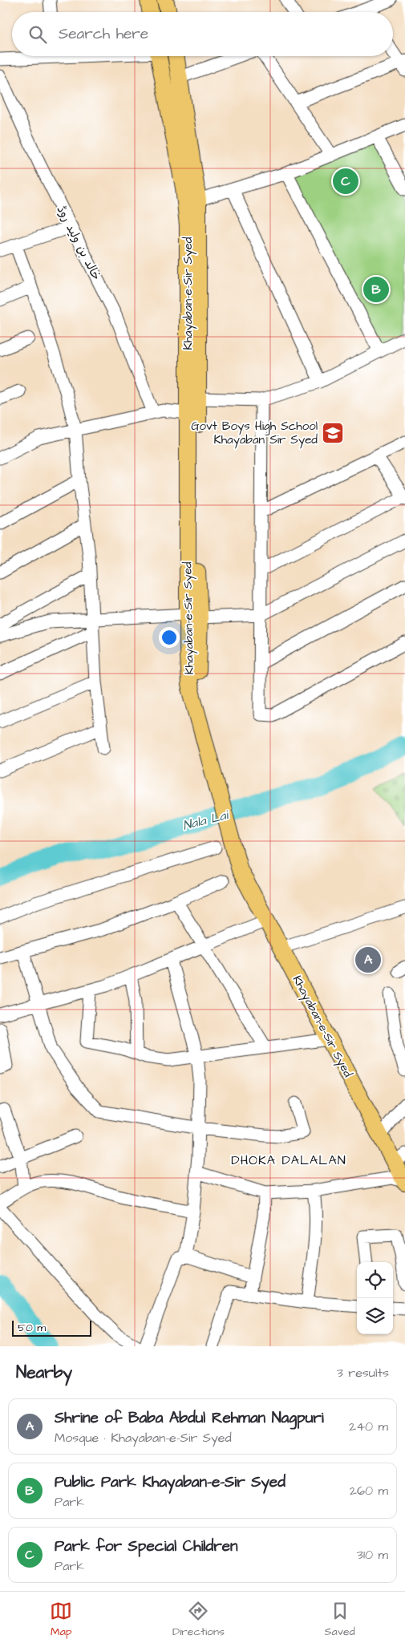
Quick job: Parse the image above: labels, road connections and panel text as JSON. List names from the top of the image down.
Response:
{
  "streets": {
    "main road": ["Khayaban-e-Sir Syed"],
    "street": ["خالد بن ولید روڈ"]
  },
  "districts": ["DHOKA DALALAN"],
  "water": ["Nala Lai"],
  "places": {
    "school or university": ["Govt Boys High School Khayaban Sir Syed"]
  },
  "scale_bar": "50 m",
  "page": {
    "search": "Search here",
    "pins": ["C", "B", "A"],
    "scale": "50 m",
    "heading": ["Nearby", "3 results"],
    "list": [
      {
        "mark": "A",
        "name": "Shrine of Baba Abdul Rehman Nagpuri",
        "note": "Mosque · Khayaban-e-Sir Syed",
        "value": "240 m"
      },
      {
        "mark": "B",
        "name": "Public Park Khayaban-e-Sir Syed",
        "note": "Park",
        "value": "260 m"
      },
      {
        "mark": "C",
        "name": "Park for Special Children",
        "note": "Park",
        "value": "310 m"
      }
    ],
    "nav": ["Map", "Directions", "Saved"]
  }
}
